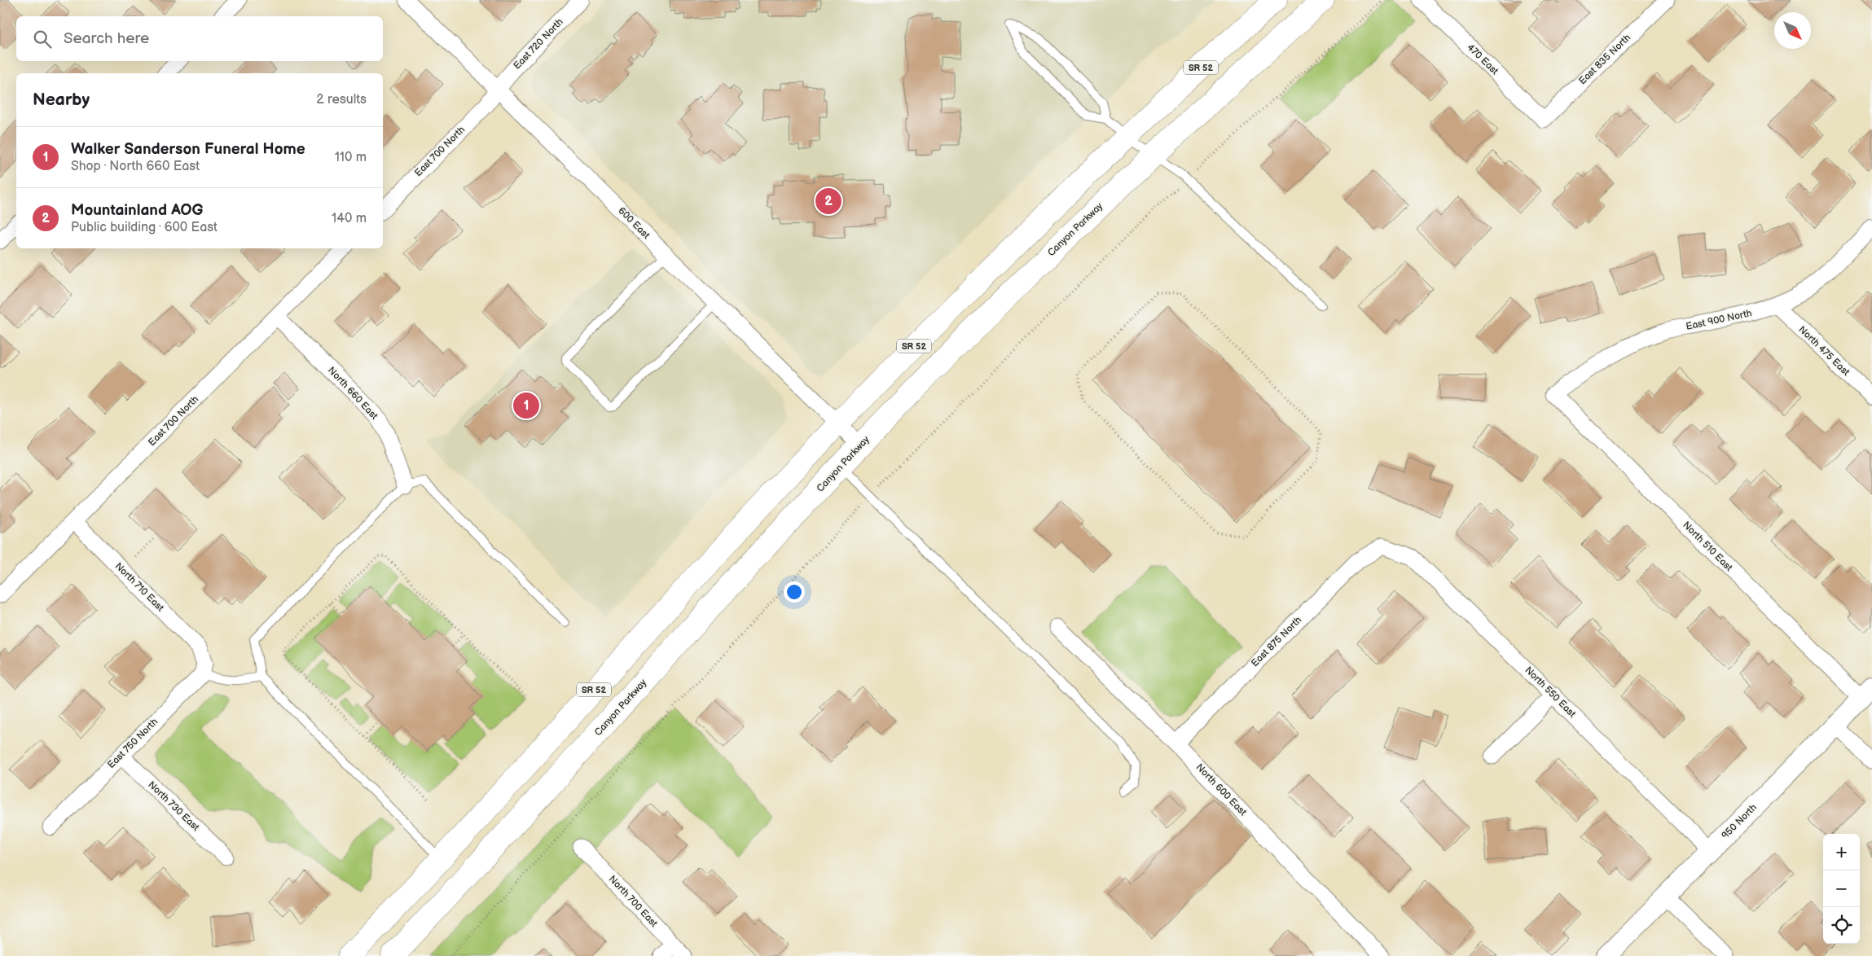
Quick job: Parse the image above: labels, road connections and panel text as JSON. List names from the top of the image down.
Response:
{
  "streets": {
    "highway": ["SR 52", "Canyon Parkway"],
    "street": [
      "East 720 North",
      "470 East",
      "East 835 North",
      "East 700 North",
      "600 East",
      "East 900 North",
      "North 475 East",
      "North 660 East",
      "North 510 East",
      "North 710 East",
      "East 875 North",
      "North 550 East",
      "East 750 North",
      "North 600 East",
      "North 730 East",
      "950 North",
      "North 700 East"
    ]
  },
  "crossings": [
    ["East 720 North", "East 700 North"],
    ["East 720 North", "600 East"],
    ["470 East", "East 835 North"],
    ["SR 52", "600 East"],
    ["East 700 North", "600 East"],
    ["East 700 North", "North 660 East"],
    ["East 700 North", "North 710 East"],
    ["600 East", "Canyon Parkway"],
    ["East 900 North", "North 475 East"],
    ["East 900 North", "North 510 East"],
    ["North 510 East", "950 North"],
    ["North 710 East", "East 750 North"],
    ["East 875 North", "North 550 East"],
    ["East 875 North", "North 600 East"],
    ["North 550 East", "950 North"],
    ["East 750 North", "North 730 East"]
  ],
  "north": "bottom right",
  "page": {
    "search": "Search here",
    "heading": ["Nearby", "2 results"],
    "list": [
      {
        "mark": "1",
        "name": "Walker Sanderson Funeral Home",
        "note": "Shop · North 660 East",
        "value": "110 m"
      },
      {
        "mark": "2",
        "name": "Mountainland AOG",
        "note": "Public building · 600 East",
        "value": "140 m"
      }
    ],
    "pins": ["2", "1"],
    "map_buttons": ["+", "−"]
  }
}
